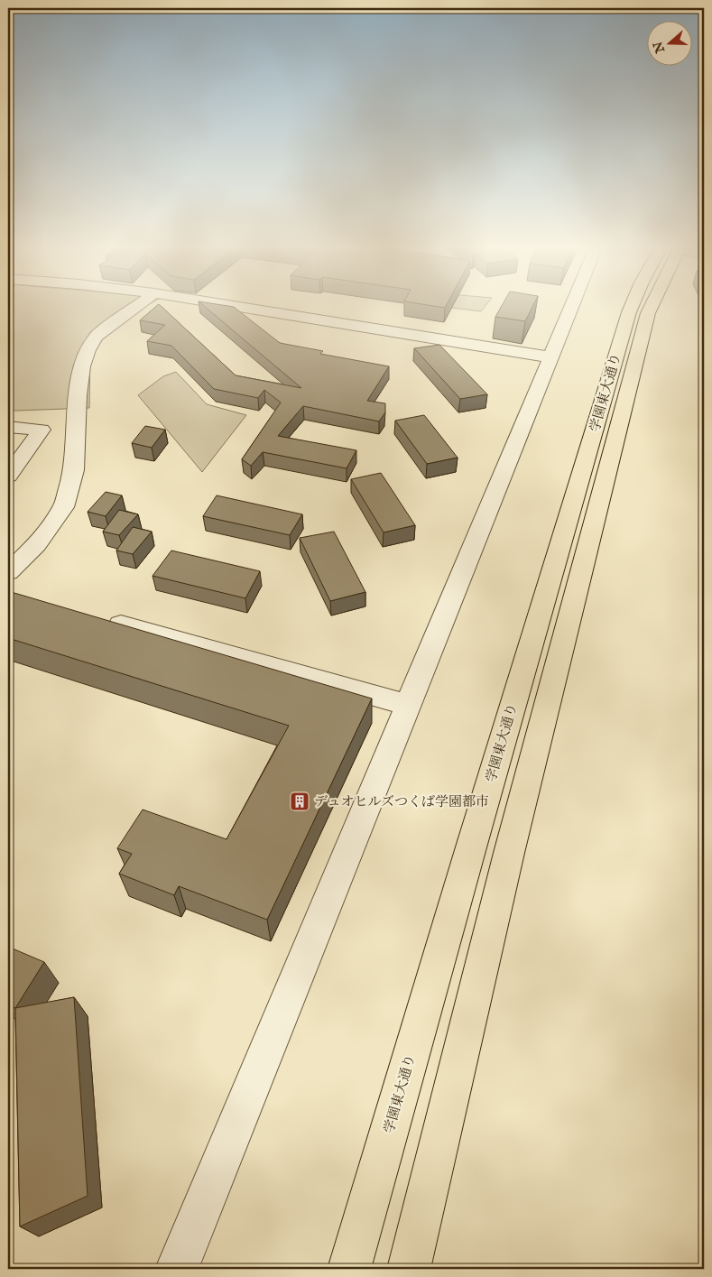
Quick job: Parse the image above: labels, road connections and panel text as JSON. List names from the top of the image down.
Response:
{
  "streets": {
    "main road": ["学園東大通り"]
  },
  "places": {
    "building": ["デュオヒルズつくば学園都市"]
  },
  "north": "left"
}
